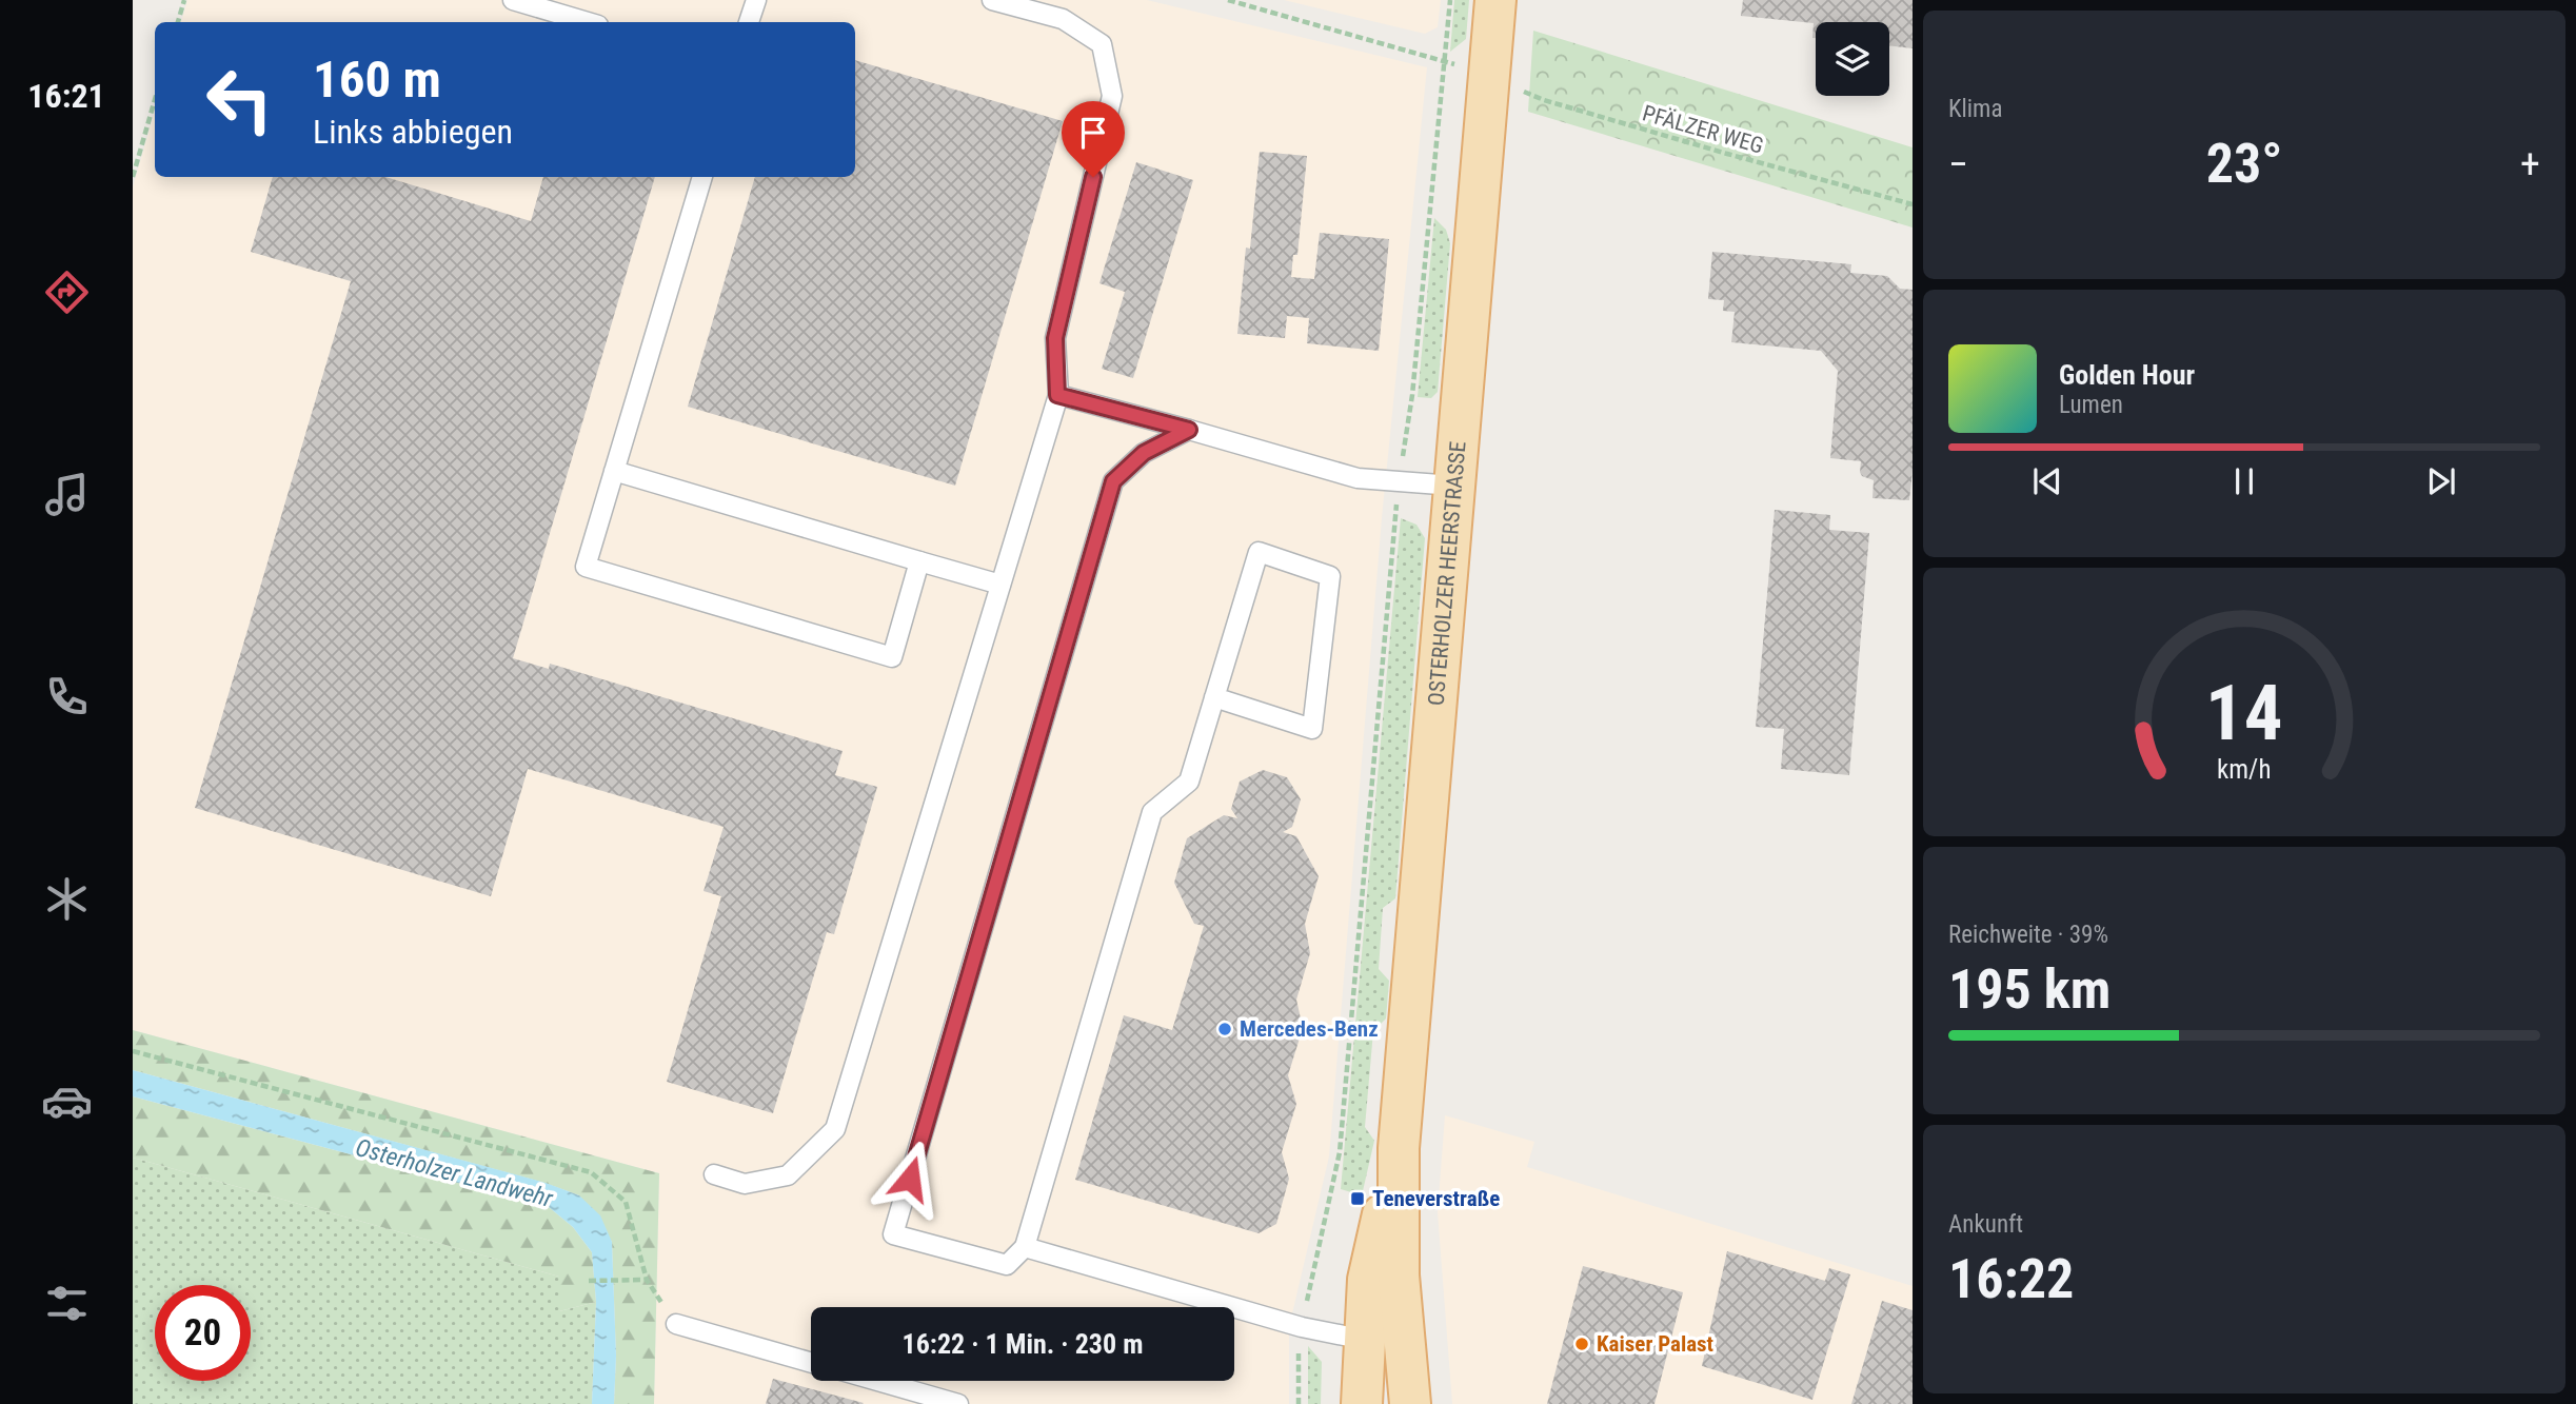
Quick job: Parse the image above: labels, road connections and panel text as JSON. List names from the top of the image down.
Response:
{
  "streets": {
    "main road": ["OSTERHOLZER HEERSTRASSE"],
    "path": ["PFÄLZER WEG"]
  },
  "crossings": [
    ["PFÄLZER WEG", "OSTERHOLZER HEERSTRASSE"]
  ],
  "water": ["Osterholzer Landwehr"],
  "places": {
    "other": ["Mercedes-Benz", "Kaiser Palast"],
    "transit": ["Teneverstraße"]
  },
  "page": {
    "tabs": "16:21",
    "tile": [
      "Klima",
      ["Reichweite · 39%", "195 km"],
      ["Ankunft", "16:22"]
    ],
    "turn": ["160 m", "Links abbiegen"],
    "heat": ["−", "23°", "+"],
    "song": ["Golden Hour", "Lumen"],
    "limit": "20",
    "trip": "16:22 · 1 Min. · 230 m",
    "gauge": ["14", "km/h"]
  }
}
